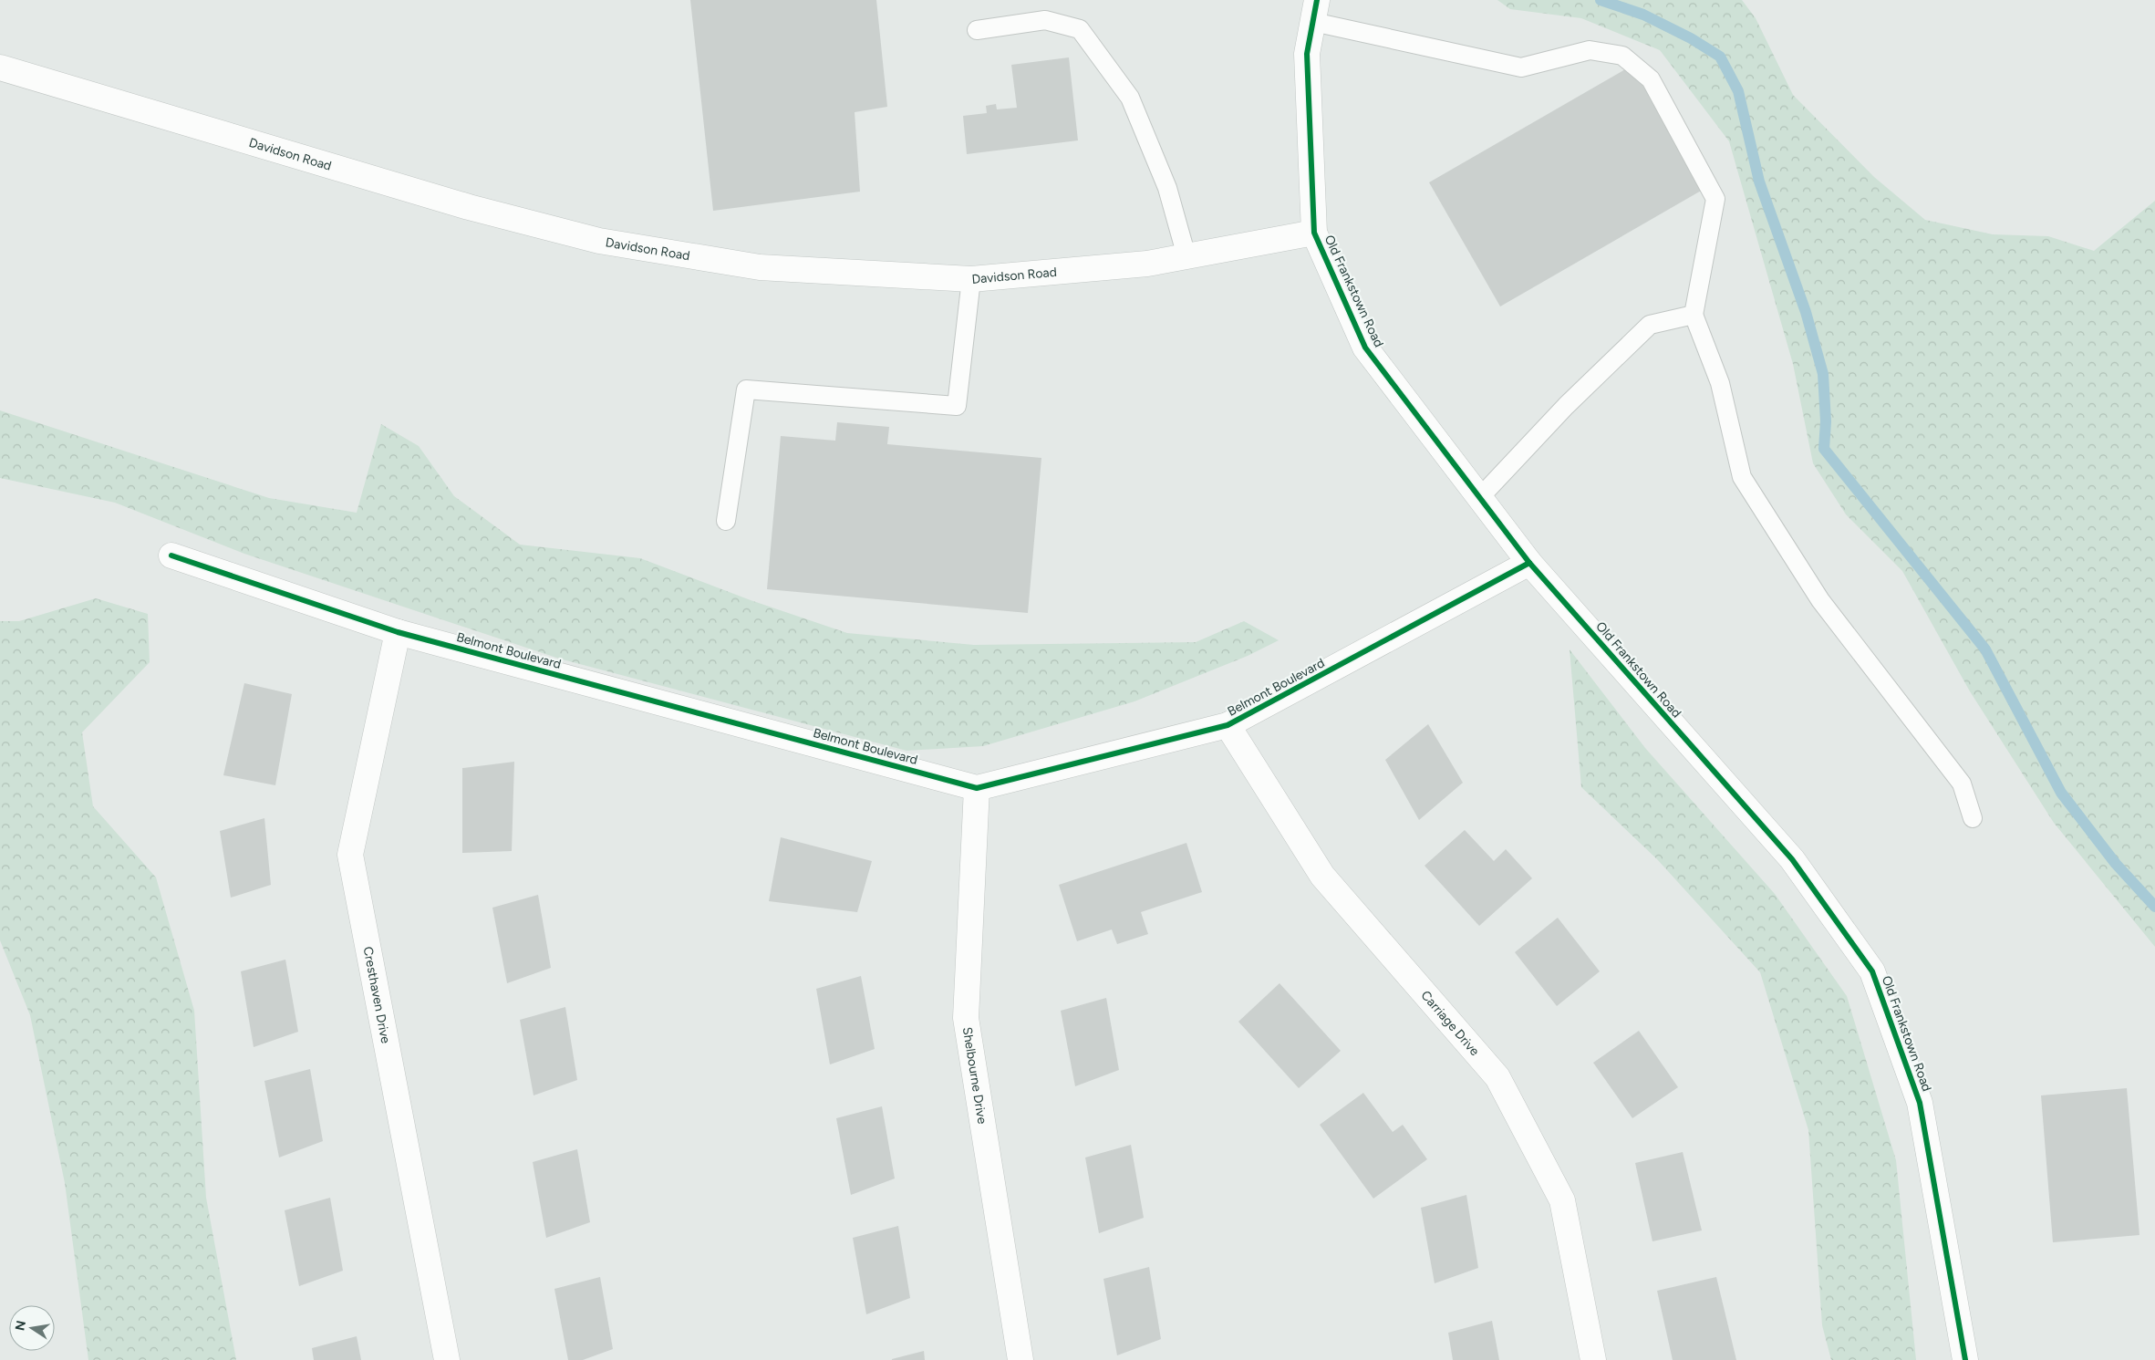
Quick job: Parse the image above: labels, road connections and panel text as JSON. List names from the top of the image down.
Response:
{
  "streets": {
    "street": [
      "Davidson Road",
      "Old Frankstown Road",
      "Belmont Boulevard",
      "Cresthaven Drive",
      "Carriage Drive",
      "Shelbourne Drive"
    ]
  },
  "crossings": [
    ["Davidson Road", "Old Frankstown Road"],
    ["Old Frankstown Road", "Belmont Boulevard"],
    ["Belmont Boulevard", "Cresthaven Drive"],
    ["Belmont Boulevard", "Carriage Drive"],
    ["Belmont Boulevard", "Shelbourne Drive"]
  ],
  "north": "left"
}
